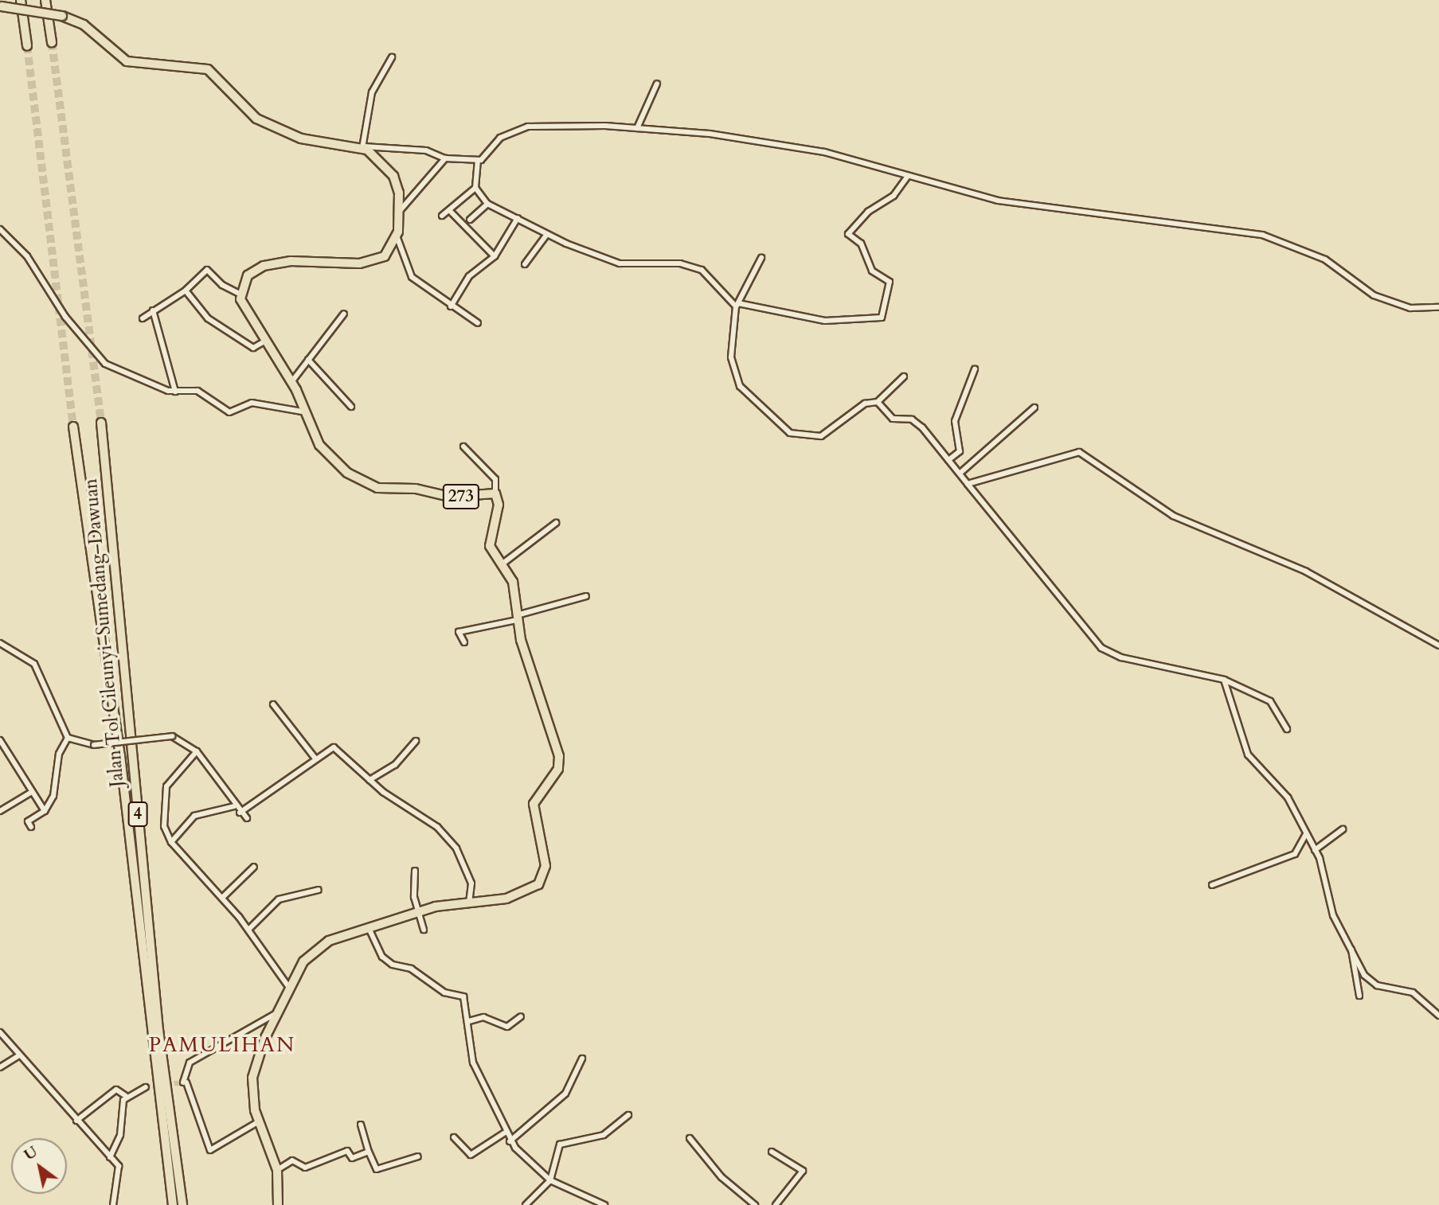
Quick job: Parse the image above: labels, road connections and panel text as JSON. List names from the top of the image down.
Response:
{
  "streets": {
    "highway": ["Jalan Tol Cileunyi–Sumedang–Dawuan", "4"],
    "main road": ["273"]
  },
  "districts": ["PAMULIHAN"],
  "north": "top left"
}
